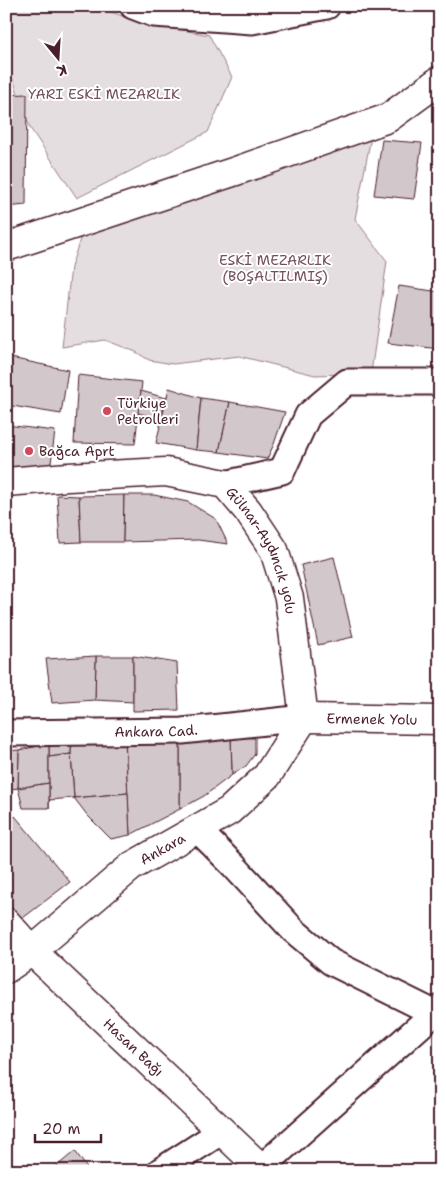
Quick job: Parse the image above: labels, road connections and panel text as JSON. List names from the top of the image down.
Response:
{
  "streets": {
    "main road": [
      "Gülnar-Aydıncık yolu",
      "Ermenek Yolu",
      "Ankara",
      "Hasan Bağı"
    ],
    "street": ["Ankara Cad."]
  },
  "crossings": [
    ["Gülnar-Aydıncık yolu", "Ermenek Yolu"],
    ["Gülnar-Aydıncık yolu", "Ankara Cad."],
    ["Gülnar-Aydıncık yolu", "Ankara"],
    ["Ermenek Yolu", "Ankara Cad."],
    ["Ermenek Yolu", "Ankara"],
    ["Ankara Cad.", "Ankara"],
    ["Ankara", "Hasan Bağı"]
  ],
  "parks": ["YARI ESKİ MEZARLIK", "ESKİ MEZARLIK (BOŞALTILMIŞ)"],
  "places": ["Türkiye Petrolleri", "Bağca Aprt"],
  "scale_bar": "20 m",
  "north": "bottom"
}
